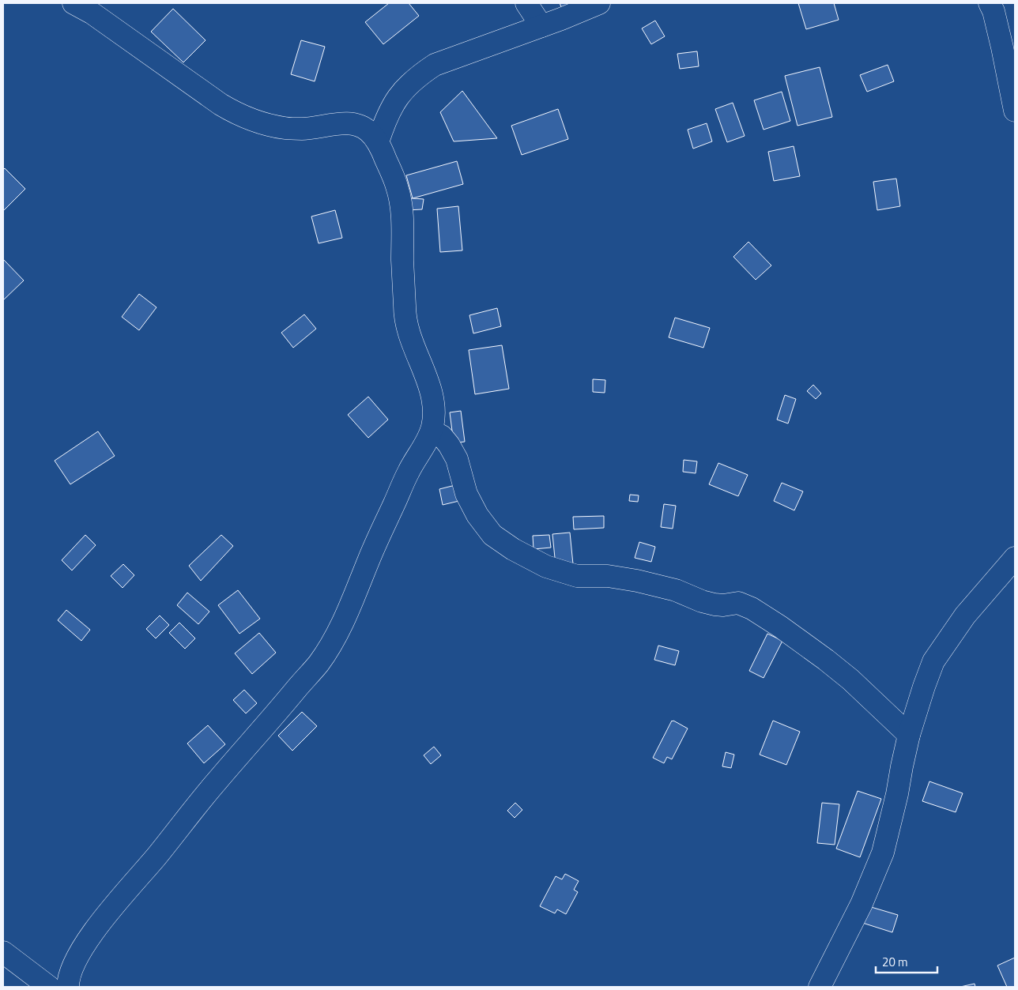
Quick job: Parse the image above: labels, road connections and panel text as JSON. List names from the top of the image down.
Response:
{
  "scale_bar": "20 m"
}
